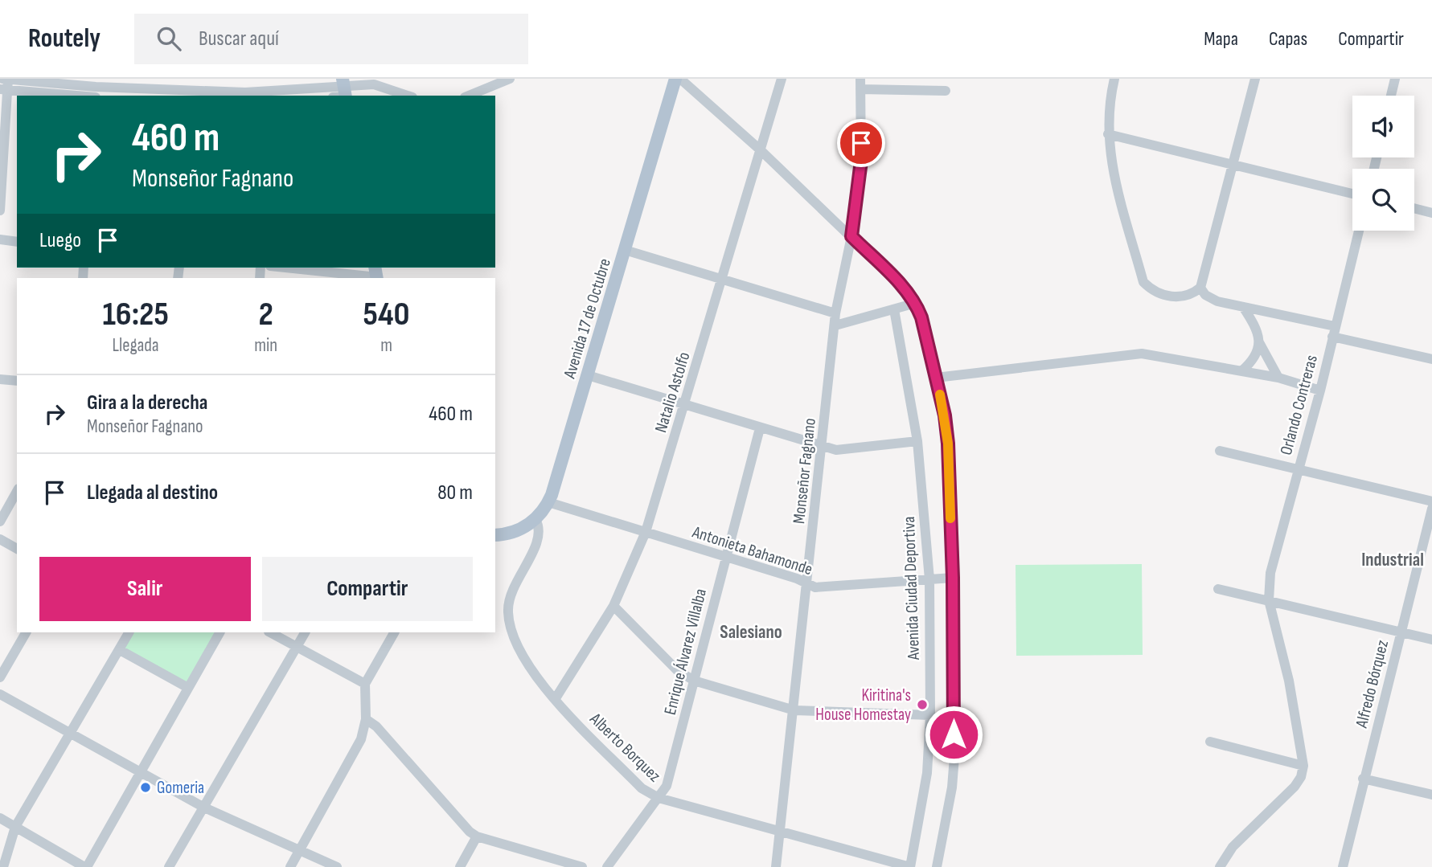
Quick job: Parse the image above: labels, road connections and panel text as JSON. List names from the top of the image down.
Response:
{
  "streets": {
    "main road": ["Avenida 17 de Octubre"],
    "street": [
      "Natalio Astolfo",
      "Orlando Contreras",
      "Monseñor Fagnano",
      "Antonieta Bahamonde",
      "Avenida Ciudad Deportiva",
      "Enrique Álvarez Villalba",
      "Alfredo Bórquez",
      "Alberto Borquez"
    ]
  },
  "crossings": [
    ["Avenida 17 de Octubre", "Antonieta Bahamonde"],
    ["Avenida 17 de Octubre", "Alberto Borquez"],
    ["Natalio Astolfo", "Antonieta Bahamonde"],
    ["Natalio Astolfo", "Alberto Borquez"],
    ["Monseñor Fagnano", "Antonieta Bahamonde"],
    ["Monseñor Fagnano", "Alberto Borquez"],
    ["Antonieta Bahamonde", "Avenida Ciudad Deportiva"],
    ["Antonieta Bahamonde", "Enrique Álvarez Villalba"],
    ["Avenida Ciudad Deportiva", "Alberto Borquez"],
    ["Enrique Álvarez Villalba", "Alberto Borquez"]
  ],
  "districts": ["Industrial", "Salesiano"],
  "places": ["Kiritina's House Homestay", "Gomeria"],
  "page": {
    "header": "Routely",
    "search": "Buscar aquí",
    "nav": ["Mapa", "Capas", "Compartir"],
    "turn": ["460 m", "Monseñor Fagnano"],
    "then": "Luego",
    "eta": [
      "16:25",
      "Llegada",
      "2",
      "min",
      "540",
      "m"
    ],
    "list": [
      {
        "name": "Gira a la derecha",
        "note": "Monseñor Fagnano",
        "value": "460 m"
      },
      {
        "name": "Llegada al destino",
        "value": "80 m"
      }
    ],
    "buttons": ["Salir", "Compartir"]
  }
}
